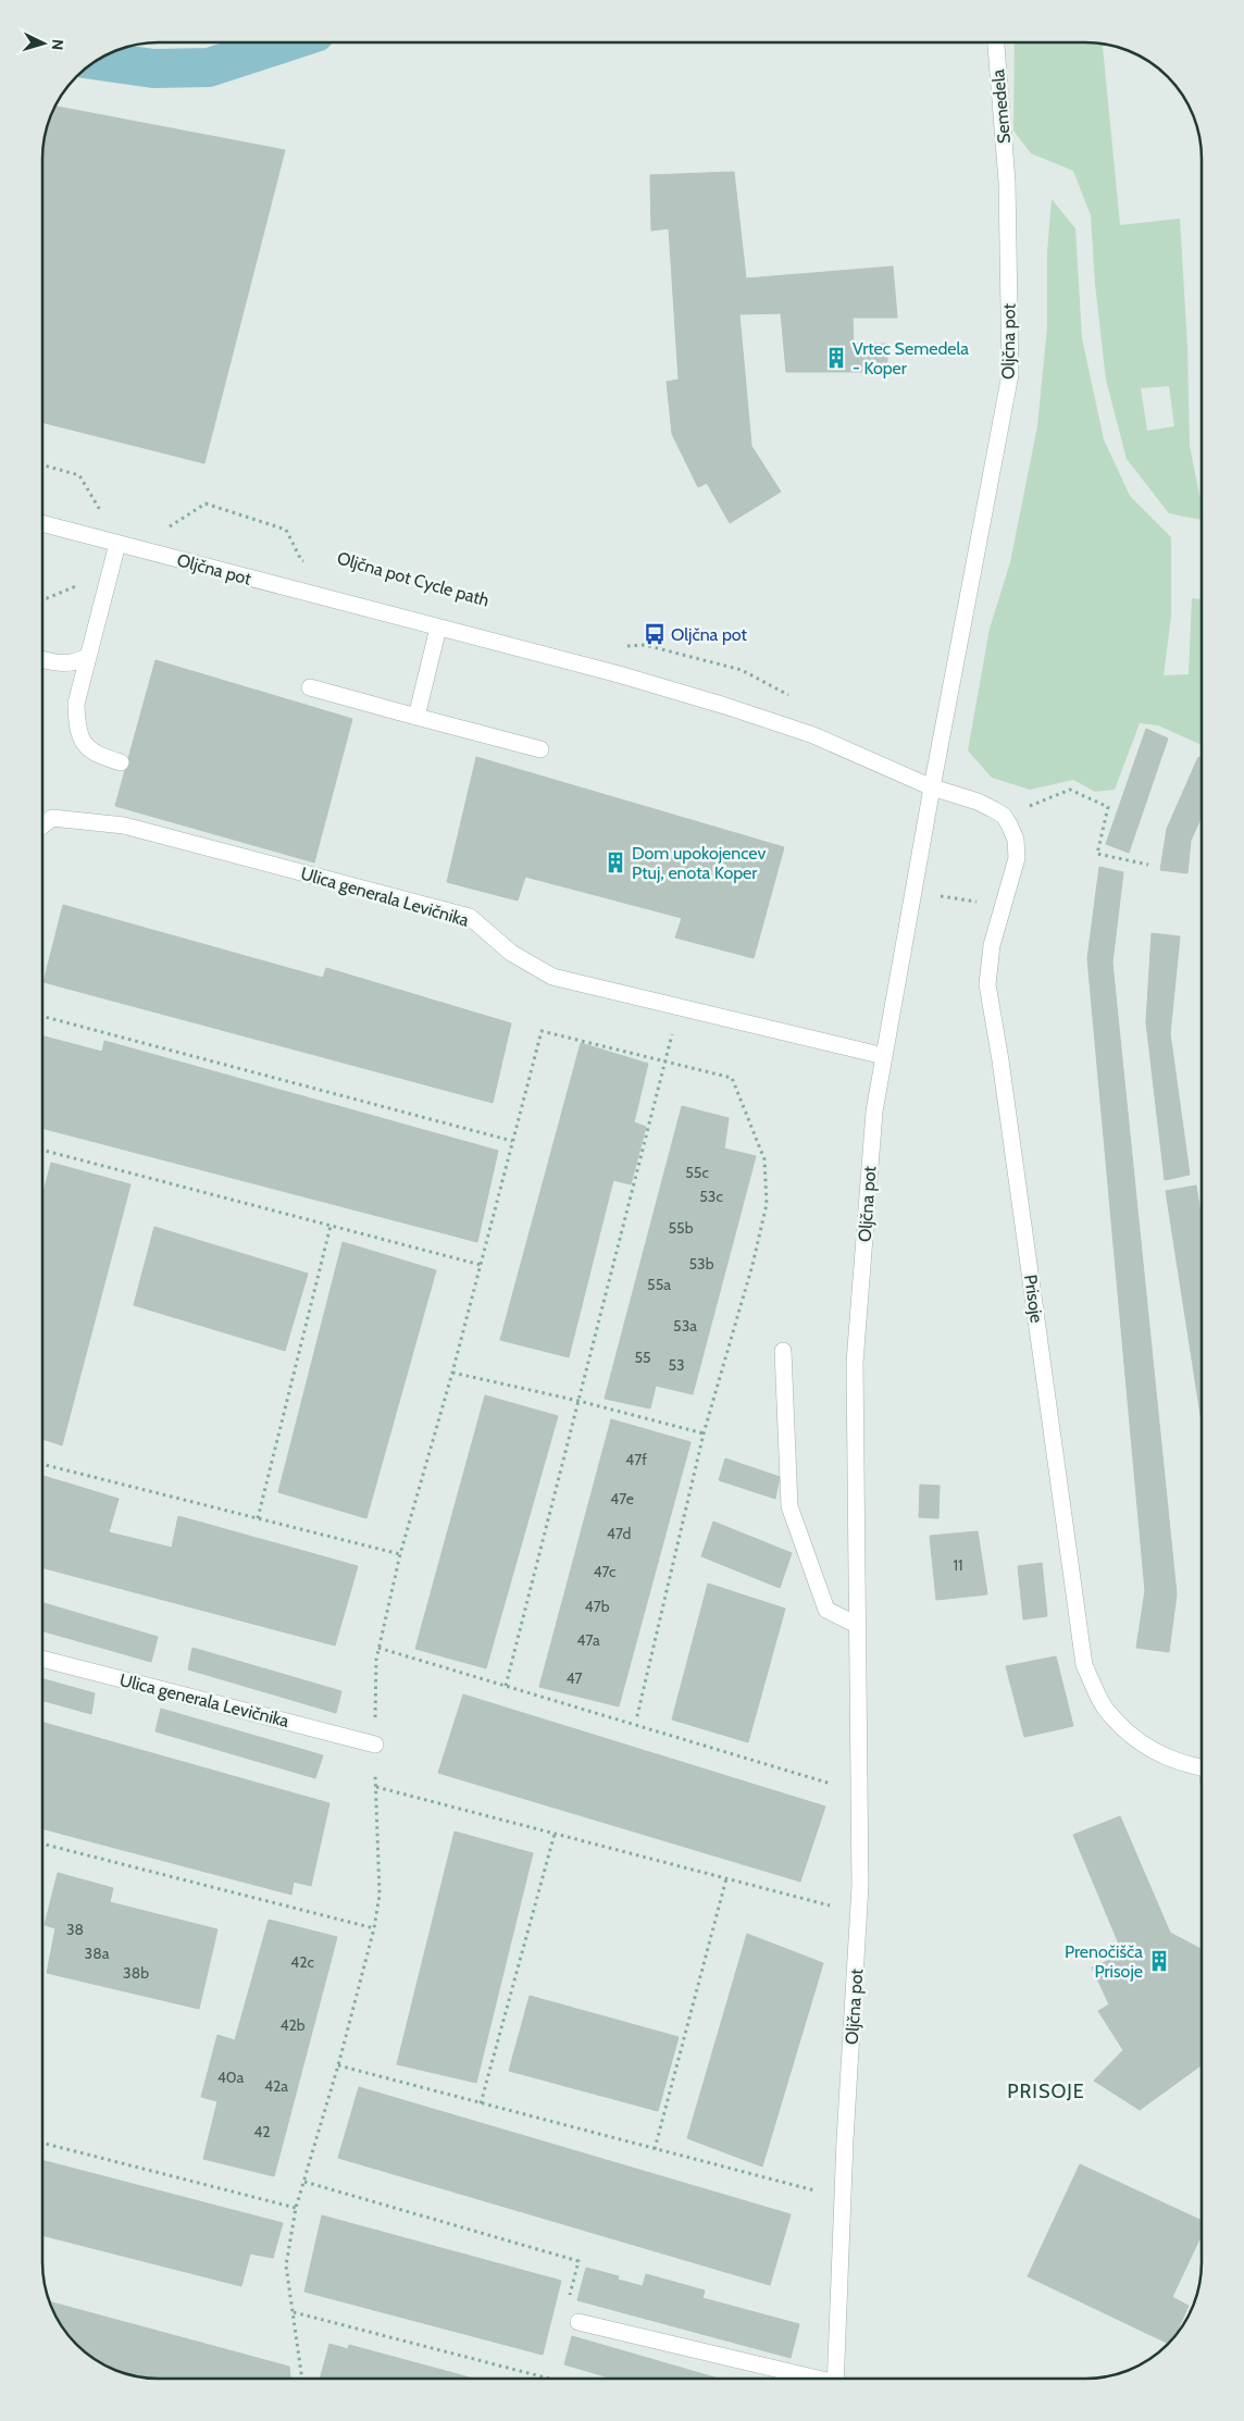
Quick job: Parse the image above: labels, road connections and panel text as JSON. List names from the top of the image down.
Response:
{
  "streets": {
    "street": [
      "Semedela",
      "Oljčna pot",
      "Ulica generala Levičnika",
      "Prisoje"
    ],
    "path": ["Oljčna pot Cycle path"]
  },
  "crossings": [
    ["Semedela", "Oljčna pot"],
    ["Oljčna pot", "Ulica generala Levičnika"]
  ],
  "districts": ["PRISOJE"],
  "places": {
    "building": ["Vrtec Semedela - Koper", "Dom upokojencev Ptuj, enota Koper", "Prenočišča Prisoje"],
    "bus stop": ["Oljčna pot"]
  },
  "house_numbers": [
    "55c",
    "53c",
    "55b",
    "53b",
    "55a",
    "53a",
    "55",
    "53",
    "47f",
    "47e",
    "47d",
    "11",
    "47c",
    "47b",
    "47a",
    "47",
    "38",
    "38a",
    "42c",
    "38b",
    "42b",
    "40a",
    "42a",
    "42"
  ],
  "north": "right"
}
